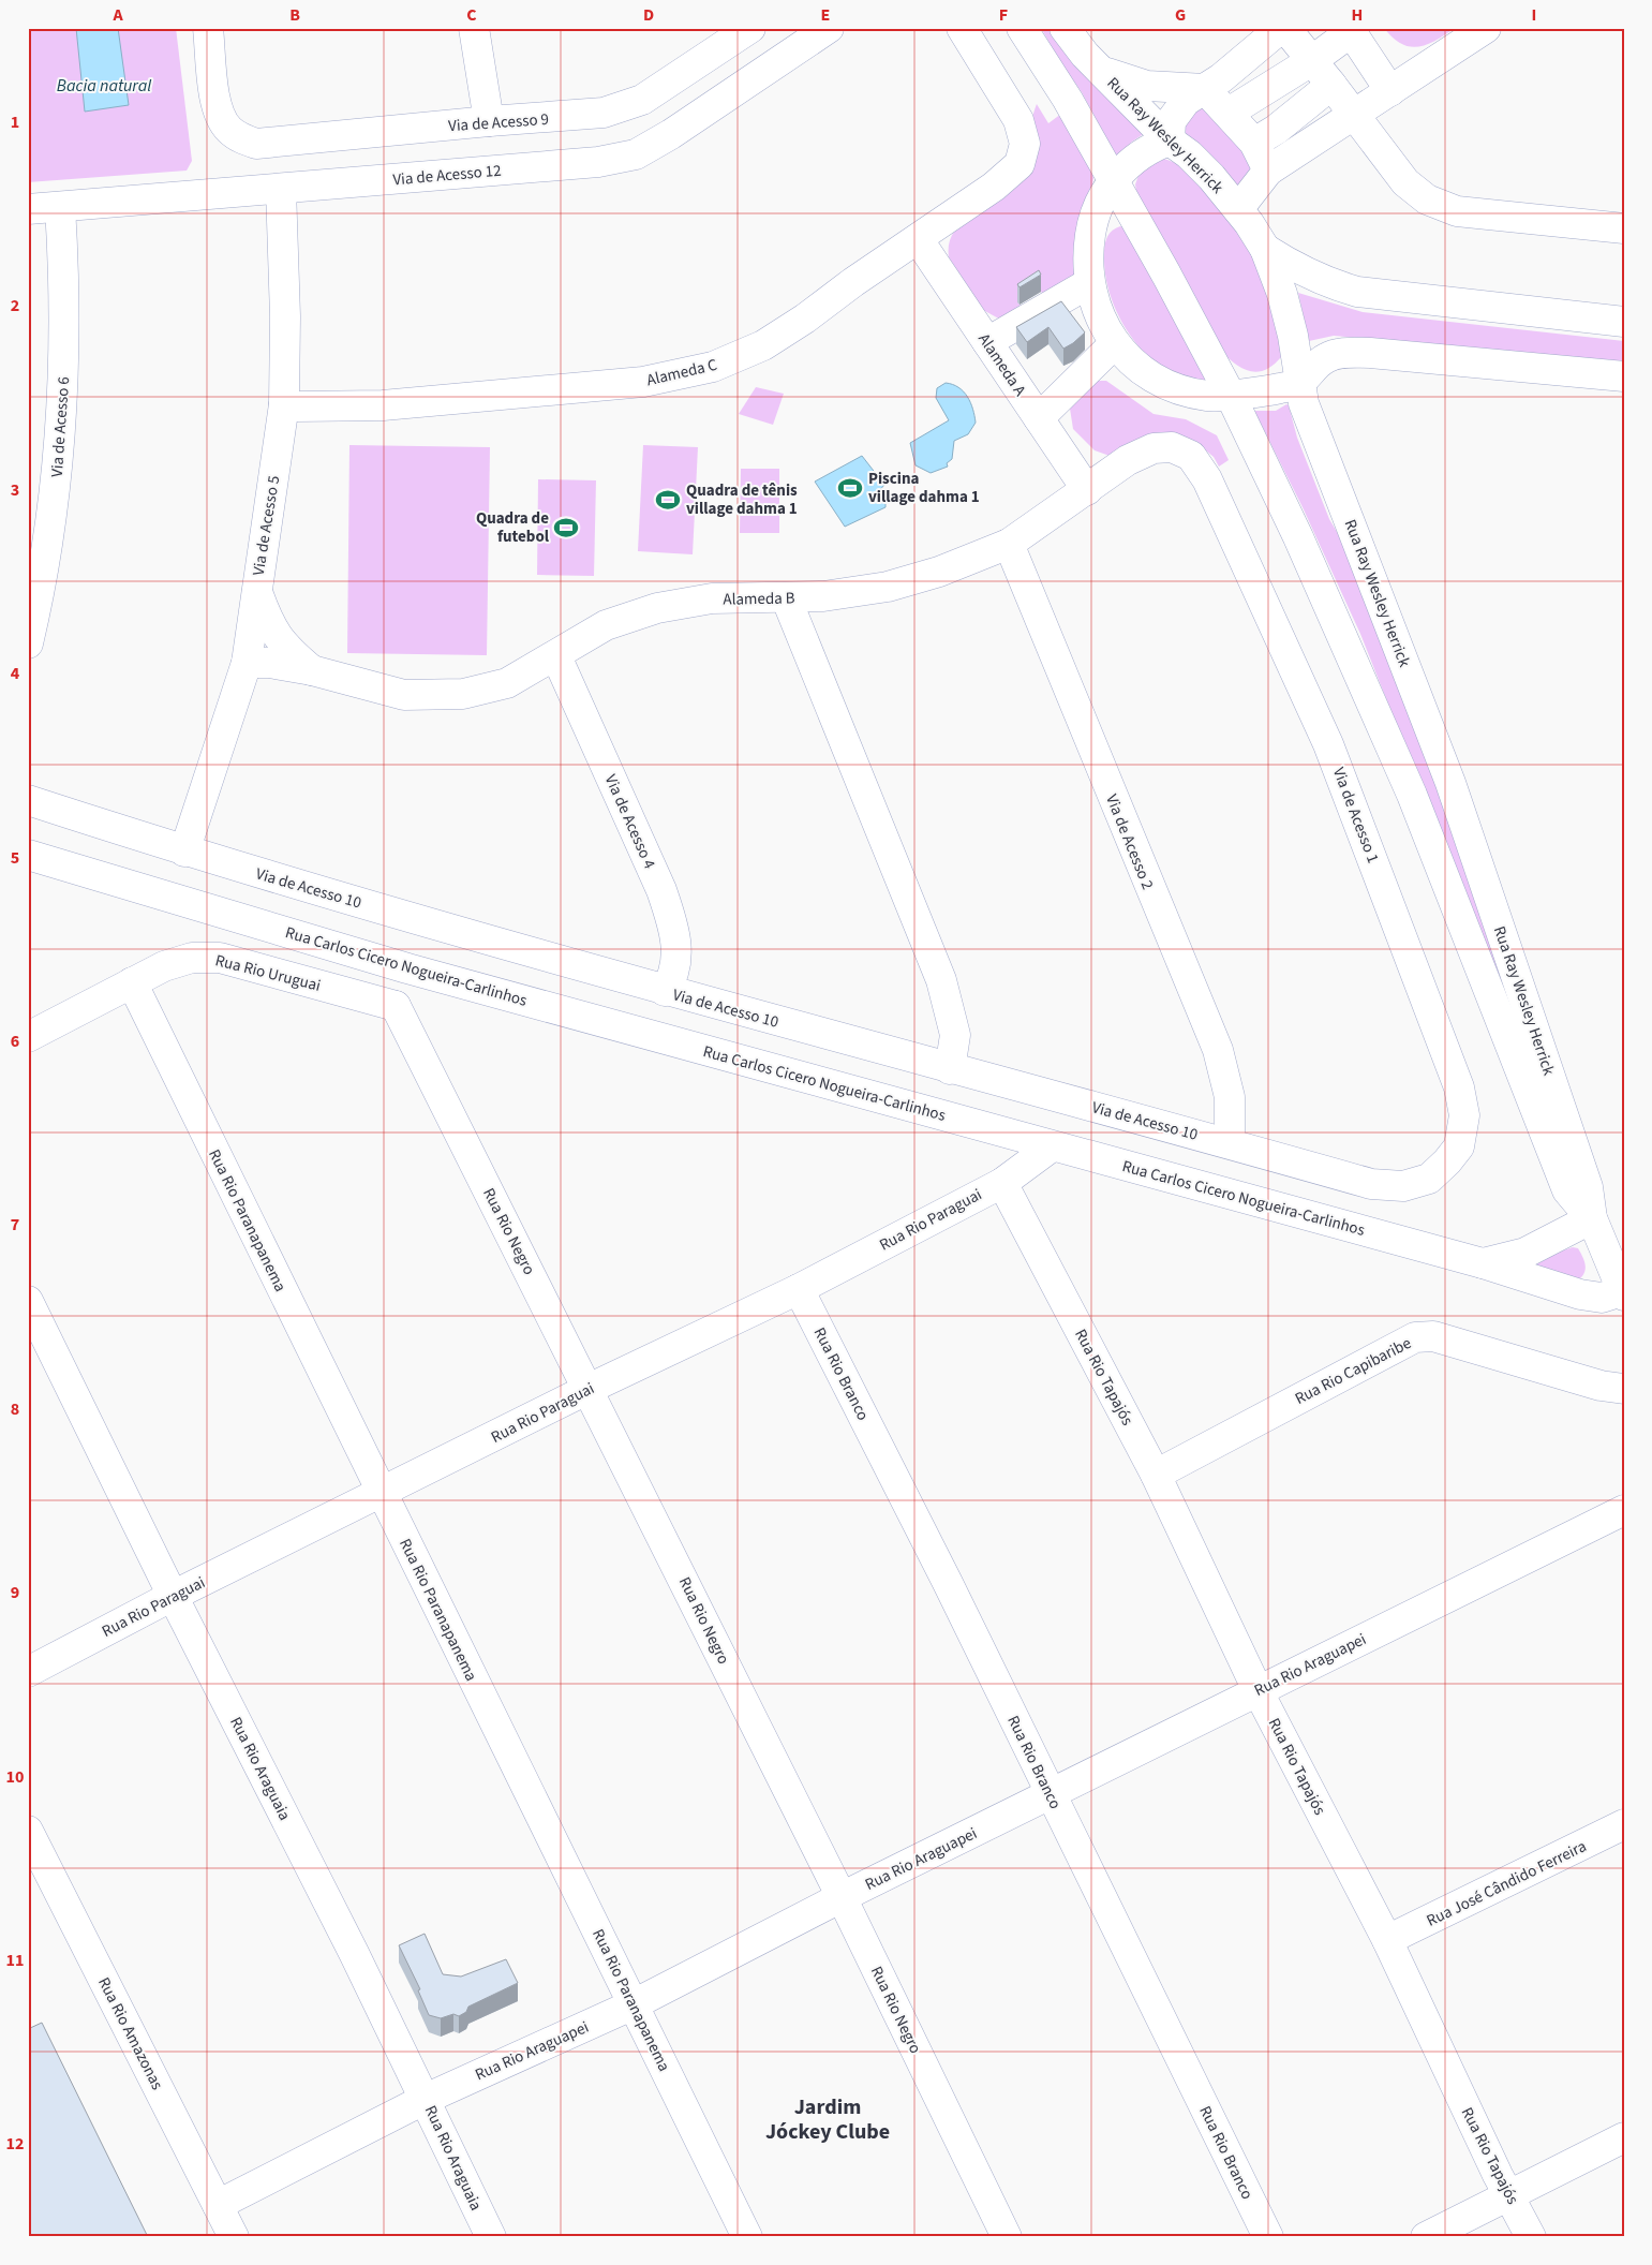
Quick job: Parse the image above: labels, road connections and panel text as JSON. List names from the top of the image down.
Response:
{
  "streets": {
    "street": [
      "Via de Acesso 9",
      "Rua Ray Wesley Herrick",
      "Via de Acesso 12",
      "Alameda A",
      "Alameda C",
      "Via de Acesso 6",
      "Via de Acesso 5",
      "Alameda B",
      "Via de Acesso 1",
      "Via de Acesso 4",
      "Via de Acesso 2",
      "Via de Acesso 10",
      "Rua Carlos Cicero Nogueira-Carlinhos",
      "Rua Rio Uruguai",
      "Rua Rio Paraguai",
      "Rua Rio Paranapanema",
      "Rua Rio Negro",
      "Rua Rio Capibaribe",
      "Rua Rio Branco",
      "Rua Rio Tapajós",
      "Rua Rio Araguapei",
      "Rua Rio Araguaia",
      "Rua José Cândido Ferreira",
      "Rua Rio Amazonas"
    ]
  },
  "crossings": [
    ["Rua Ray Wesley Herrick", "Rua Carlos Cicero Nogueira-Carlinhos"],
    ["Via de Acesso 12", "Via de Acesso 6"],
    ["Via de Acesso 12", "Via de Acesso 5"],
    ["Alameda A", "Alameda C"],
    ["Alameda A", "Alameda B"],
    ["Alameda C", "Via de Acesso 5"],
    ["Via de Acesso 5", "Alameda B"],
    ["Via de Acesso 5", "Via de Acesso 10"],
    ["Alameda B", "Via de Acesso 1"],
    ["Alameda B", "Via de Acesso 4"],
    ["Alameda B", "Via de Acesso 2"],
    ["Via de Acesso 1", "Via de Acesso 10"],
    ["Via de Acesso 4", "Via de Acesso 10"],
    ["Via de Acesso 2", "Via de Acesso 10"],
    ["Rua Carlos Cicero Nogueira-Carlinhos", "Rua Rio Paraguai"],
    ["Rua Rio Uruguai", "Rua Rio Paranapanema"],
    ["Rua Rio Uruguai", "Rua Rio Negro"],
    ["Rua Rio Paraguai", "Rua Rio Paranapanema"],
    ["Rua Rio Paraguai", "Rua Rio Negro"],
    ["Rua Rio Paraguai", "Rua Rio Branco"],
    ["Rua Rio Paraguai", "Rua Rio Tapajós"],
    ["Rua Rio Paraguai", "Rua Rio Araguaia"],
    ["Rua Rio Paranapanema", "Rua Rio Araguapei"],
    ["Rua Rio Negro", "Rua Rio Araguapei"],
    ["Rua Rio Capibaribe", "Rua Rio Tapajós"],
    ["Rua Rio Branco", "Rua Rio Araguapei"],
    ["Rua Rio Tapajós", "Rua Rio Araguapei"],
    ["Rua Rio Tapajós", "Rua José Cândido Ferreira"],
    ["Rua Rio Araguapei", "Rua Rio Araguaia"],
    ["Rua Rio Araguapei", "Rua Rio Amazonas"]
  ],
  "districts": ["Jardim Jóckey Clube"],
  "water": ["Bacia natural"],
  "places": {
    "sports": ["Piscina village dahma 1", "Quadra de tênis village dahma 1", "Quadra de futebol"]
  },
  "grid": {
    "columns": [
      "A",
      "B",
      "C",
      "D",
      "E",
      "F",
      "G",
      "H",
      "I"
    ],
    "rows": [
      "1",
      "2",
      "3",
      "4",
      "5",
      "6",
      "7",
      "8",
      "9",
      "10",
      "11",
      "12"
    ]
  }
}
